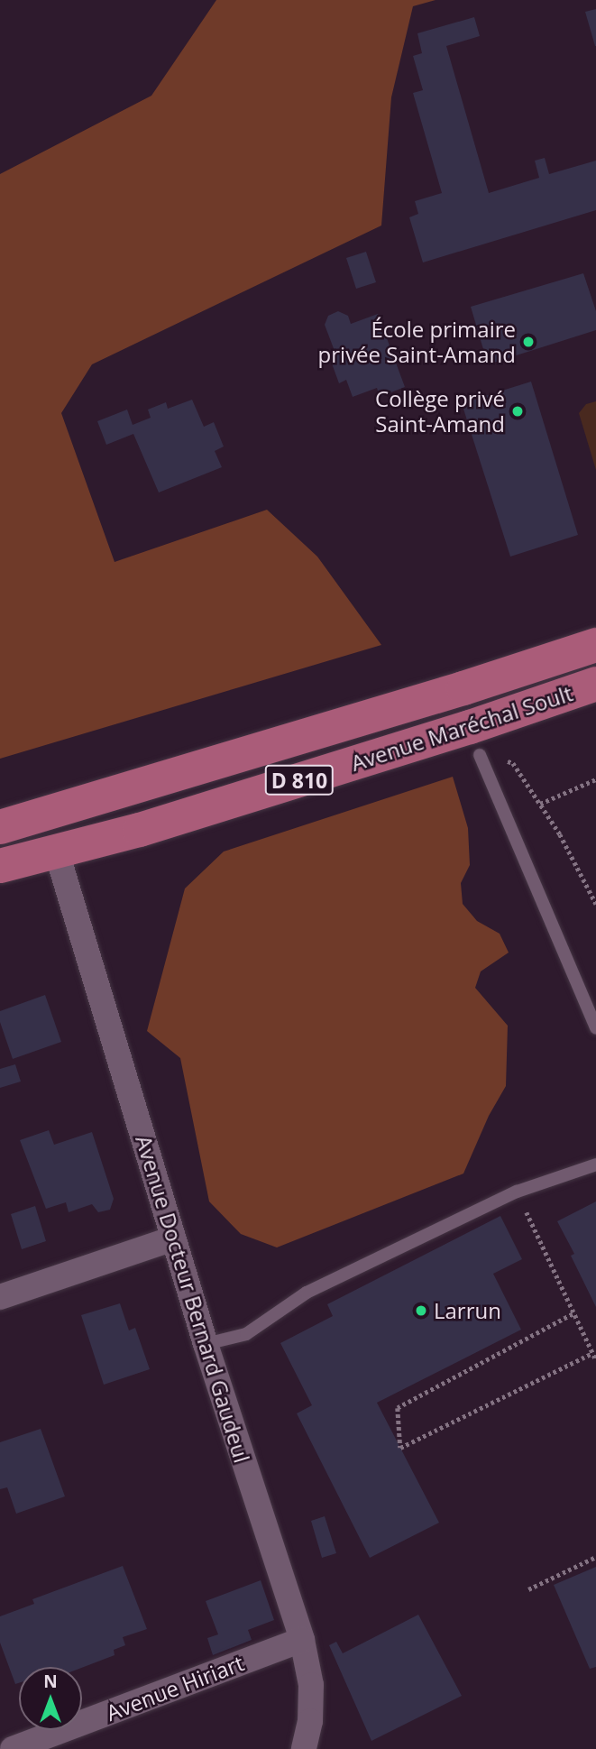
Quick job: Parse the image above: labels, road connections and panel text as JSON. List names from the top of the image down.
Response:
{
  "streets": {
    "main road": ["Avenue Maréchal Soult", "D 810"],
    "street": ["Avenue Docteur Bernard Gaudeul", "Avenue Hiriart"]
  },
  "crossings": [
    ["Avenue Maréchal Soult", "Avenue Docteur Bernard Gaudeul"],
    ["Avenue Docteur Bernard Gaudeul", "Avenue Hiriart"]
  ],
  "places": ["École primaire privée Saint-Amand", "Collège privé Saint-Amand", "Larrun"],
  "north": "top"
}
